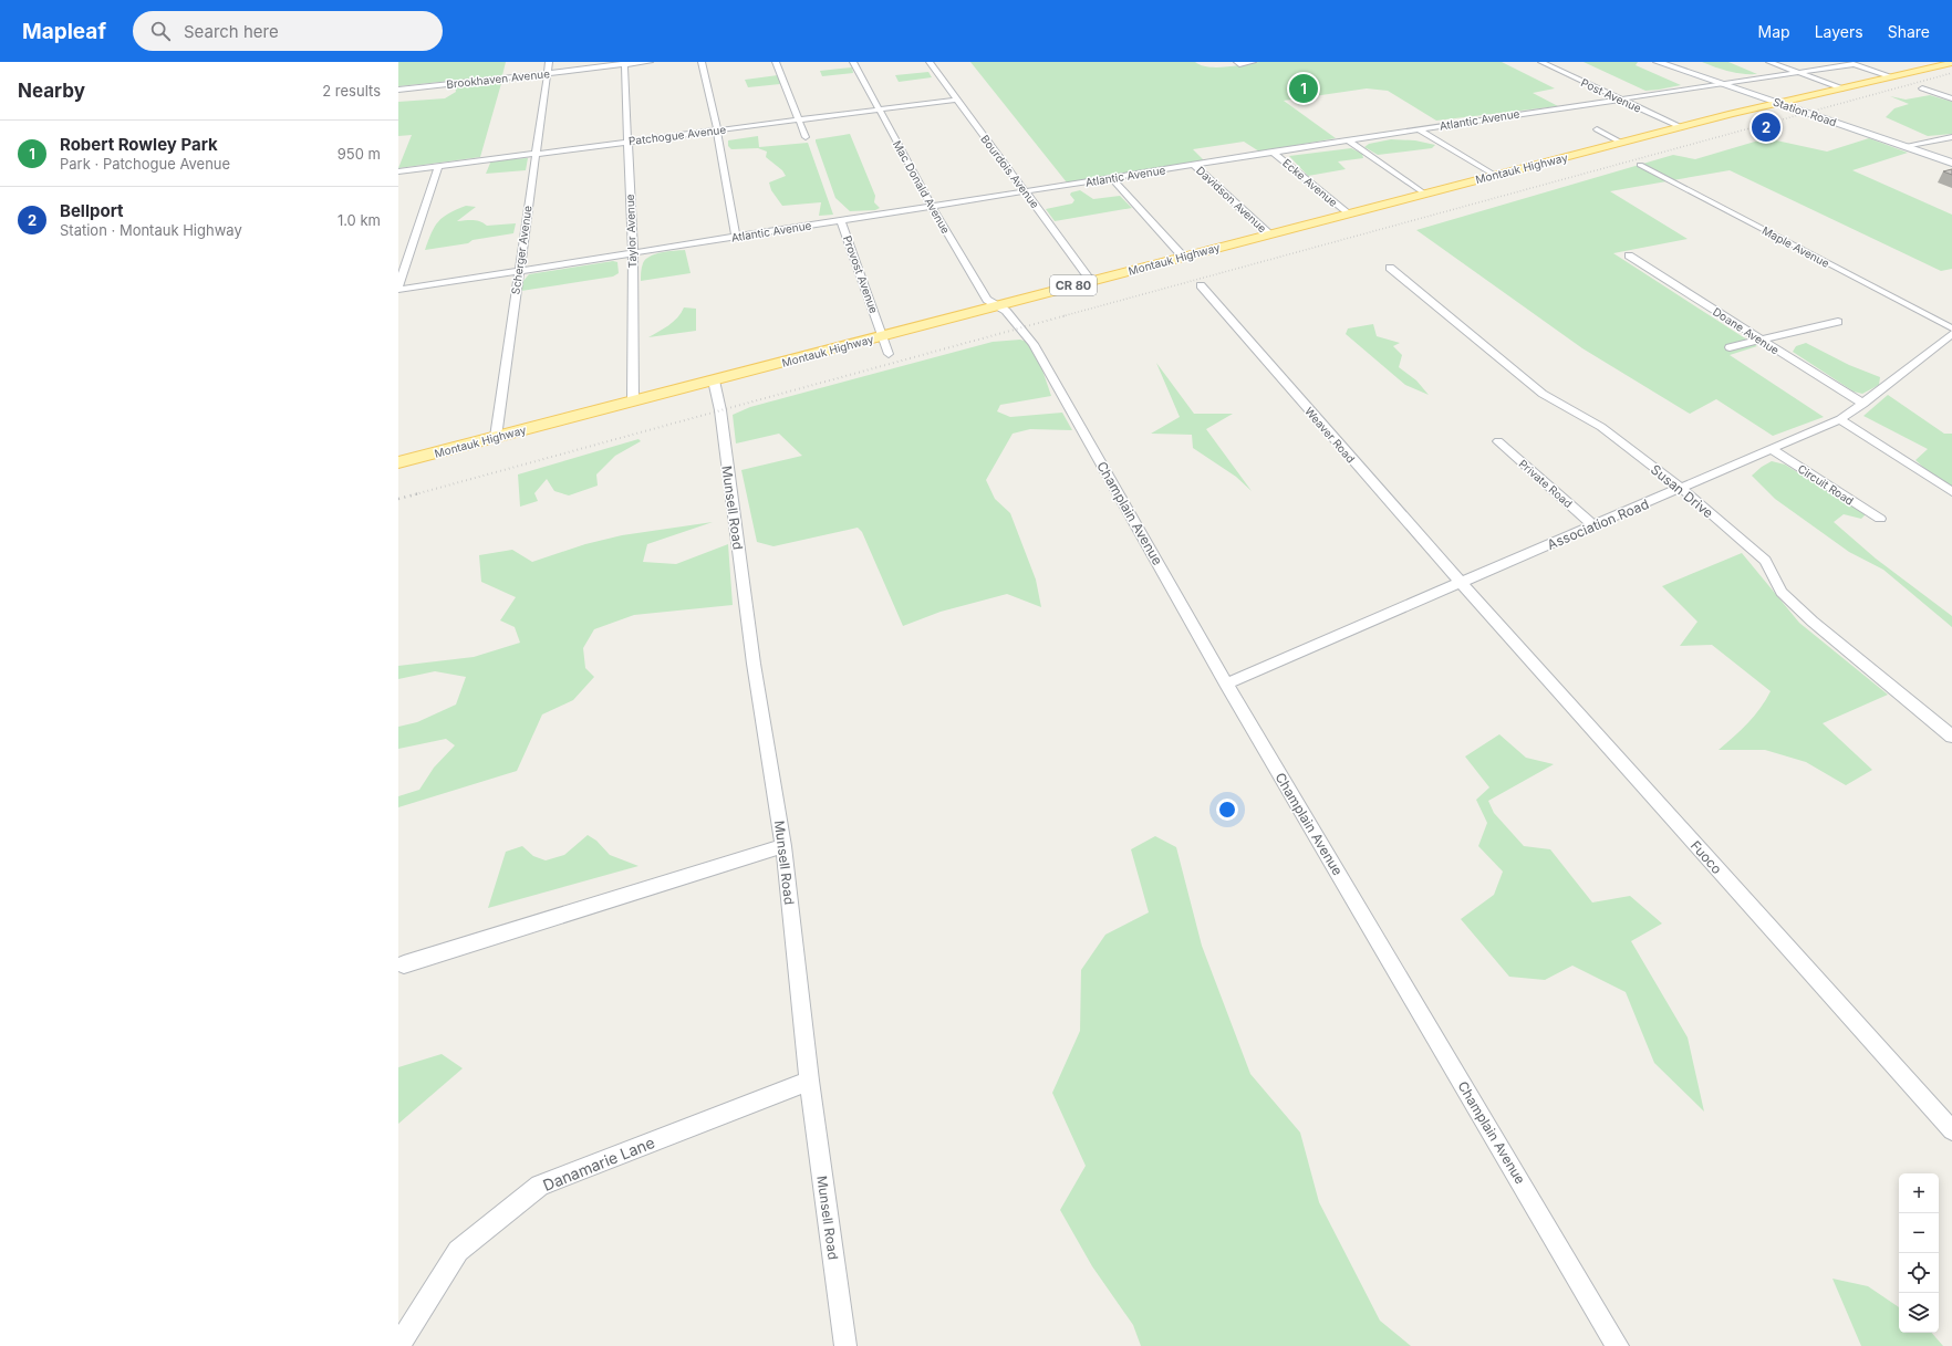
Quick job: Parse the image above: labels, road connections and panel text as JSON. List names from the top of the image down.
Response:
{
  "streets": {
    "main road": ["Station Road", "Montauk Highway", "CR 80"],
    "street": [
      "Brookhaven Avenue",
      "Post Avenue",
      "Atlantic Avenue",
      "Patchogue Avenue",
      "Bourdois Avenue",
      "Ecke Avenue",
      "Mac Donald Avenue",
      "Davidson Avenue",
      "Taylor Avenue",
      "Maple Avenue",
      "Scherger Avenue",
      "Provost Avenue",
      "Doane Avenue",
      "Weaver Road",
      "Private Road",
      "Circuit Road",
      "Susan Drive",
      "Munsell Road",
      "Champlain Avenue",
      "Association Road",
      "Fuoco",
      "Danamarie Lane"
    ]
  },
  "crossings": [
    ["Brookhaven Avenue", "Taylor Avenue"],
    ["Brookhaven Avenue", "Scherger Avenue"],
    ["Post Avenue", "Atlantic Avenue"],
    ["Post Avenue", "Montauk Highway"],
    ["Station Road", "Atlantic Avenue"],
    ["Station Road", "Montauk Highway"],
    ["Atlantic Avenue", "Bourdois Avenue"],
    ["Atlantic Avenue", "Ecke Avenue"],
    ["Atlantic Avenue", "Mac Donald Avenue"],
    ["Atlantic Avenue", "Davidson Avenue"],
    ["Atlantic Avenue", "Taylor Avenue"],
    ["Atlantic Avenue", "Scherger Avenue"],
    ["Atlantic Avenue", "Provost Avenue"],
    ["Patchogue Avenue", "Bourdois Avenue"],
    ["Patchogue Avenue", "Mac Donald Avenue"],
    ["Patchogue Avenue", "Taylor Avenue"],
    ["Patchogue Avenue", "Scherger Avenue"],
    ["Montauk Highway", "Bourdois Avenue"],
    ["Montauk Highway", "Ecke Avenue"],
    ["Montauk Highway", "Mac Donald Avenue"],
    ["Montauk Highway", "Davidson Avenue"],
    ["Montauk Highway", "Taylor Avenue"],
    ["Montauk Highway", "Scherger Avenue"],
    ["Montauk Highway", "Provost Avenue"],
    ["Montauk Highway", "Munsell Road"],
    ["Montauk Highway", "Champlain Avenue"],
    ["Mac Donald Avenue", "Champlain Avenue"],
    ["Doane Avenue", "Association Road"],
    ["Weaver Road", "Association Road"],
    ["Weaver Road", "Fuoco"],
    ["Private Road", "Association Road"],
    ["Circuit Road", "Association Road"],
    ["Susan Drive", "Association Road"],
    ["Munsell Road", "Danamarie Lane"],
    ["Champlain Avenue", "Association Road"],
    ["Association Road", "Fuoco"]
  ],
  "page": {
    "header": "Mapleaf",
    "search": "Search here",
    "nav": ["Map", "Layers", "Share"],
    "heading": ["Nearby", "2 results"],
    "pins": ["1", "2"],
    "list": [
      {
        "mark": "1",
        "name": "Robert Rowley Park",
        "note": "Park · Patchogue Avenue",
        "value": "950 m"
      },
      {
        "mark": "2",
        "name": "Bellport",
        "note": "Station · Montauk Highway",
        "value": "1.0 km"
      }
    ],
    "map_buttons": ["+", "−"]
  }
}
